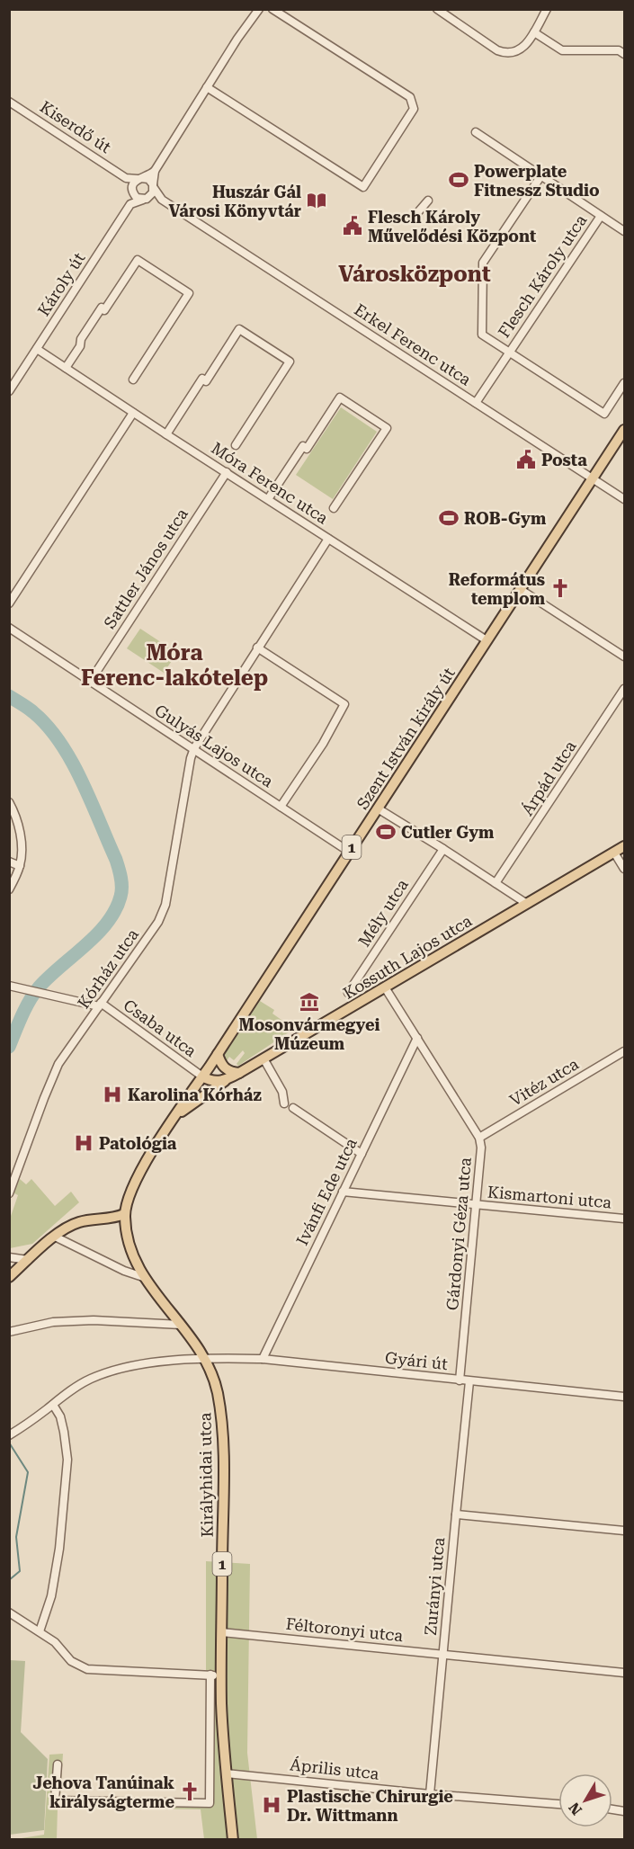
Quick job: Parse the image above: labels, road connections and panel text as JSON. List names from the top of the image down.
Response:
{
  "streets": {
    "main road": [
      "Szent István király út",
      "1",
      "Kossuth Lajos utca",
      "Királyhidai utca"
    ],
    "street": [
      "Kiserdő út",
      "Flesch Károly utca",
      "Károly út",
      "Erkel Ferenc utca",
      "Móra Ferenc utca",
      "Sattler János utca",
      "Gulyás Lajos utca",
      "Árpád utca",
      "Mély utca",
      "Kórház utca",
      "Csaba utca",
      "Vitéz utca",
      "Ivánfi Ede utca",
      "Kismartoni utca",
      "Gárdonyi Géza utca",
      "Gyári út",
      "Zurányi utca",
      "Féltoronyi utca",
      "Április utca"
    ]
  },
  "crossings": [
    ["Kiserdő út", "Erkel Ferenc utca"],
    ["Flesch Károly utca", "Erkel Ferenc utca"],
    ["Károly út", "Móra Ferenc utca"],
    ["Erkel Ferenc utca", "Szent István király út"],
    ["Móra Ferenc utca", "Sattler János utca"],
    ["Móra Ferenc utca", "Szent István király út"],
    ["Móra Ferenc utca", "Kórház utca"],
    ["Sattler János utca", "Gulyás Lajos utca"],
    ["Szent István király út", "Gulyás Lajos utca"],
    ["Szent István király út", "Kossuth Lajos utca"],
    ["Szent István király út", "Csaba utca"],
    ["Szent István király út", "Királyhidai utca"],
    ["Gulyás Lajos utca", "Kórház utca"],
    ["Kossuth Lajos utca", "Gárdonyi Géza utca"],
    ["Kossuth Lajos utca", "Királyhidai utca"],
    ["Kórház utca", "Csaba utca"],
    ["Vitéz utca", "Gárdonyi Géza utca"],
    ["Ivánfi Ede utca", "Kismartoni utca"],
    ["Ivánfi Ede utca", "Gárdonyi Géza utca"],
    ["Ivánfi Ede utca", "Gyári út"],
    ["Kismartoni utca", "Gárdonyi Géza utca"],
    ["Gárdonyi Géza utca", "Gyári út"],
    ["Gyári út", "Királyhidai utca"],
    ["Gyári út", "Zurányi utca"],
    ["Királyhidai utca", "Féltoronyi utca"],
    ["Királyhidai utca", "Április utca"],
    ["Zurányi utca", "Féltoronyi utca"],
    ["Zurányi utca", "Április utca"]
  ],
  "districts": ["Városközpont", "Móra Ferenc-lakótelep"],
  "places": {
    "sports": ["Powerplate Fitnessz Studio", "ROB-Gym", "Cutler Gym"],
    "library": ["Huszár Gál Városi Könyvtár"],
    "public building": ["Flesch Károly Művelődési Központ", "Posta"],
    "church": ["Református templom", "Jehova Tanúinak királyságterme"],
    "museum": ["Mosonvármegyei Múzeum"],
    "hospital": ["Karolina Kórház", "Patológia", "Plastische Chirurgie Dr. Wittmann"]
  },
  "north": "bottom left"
}
